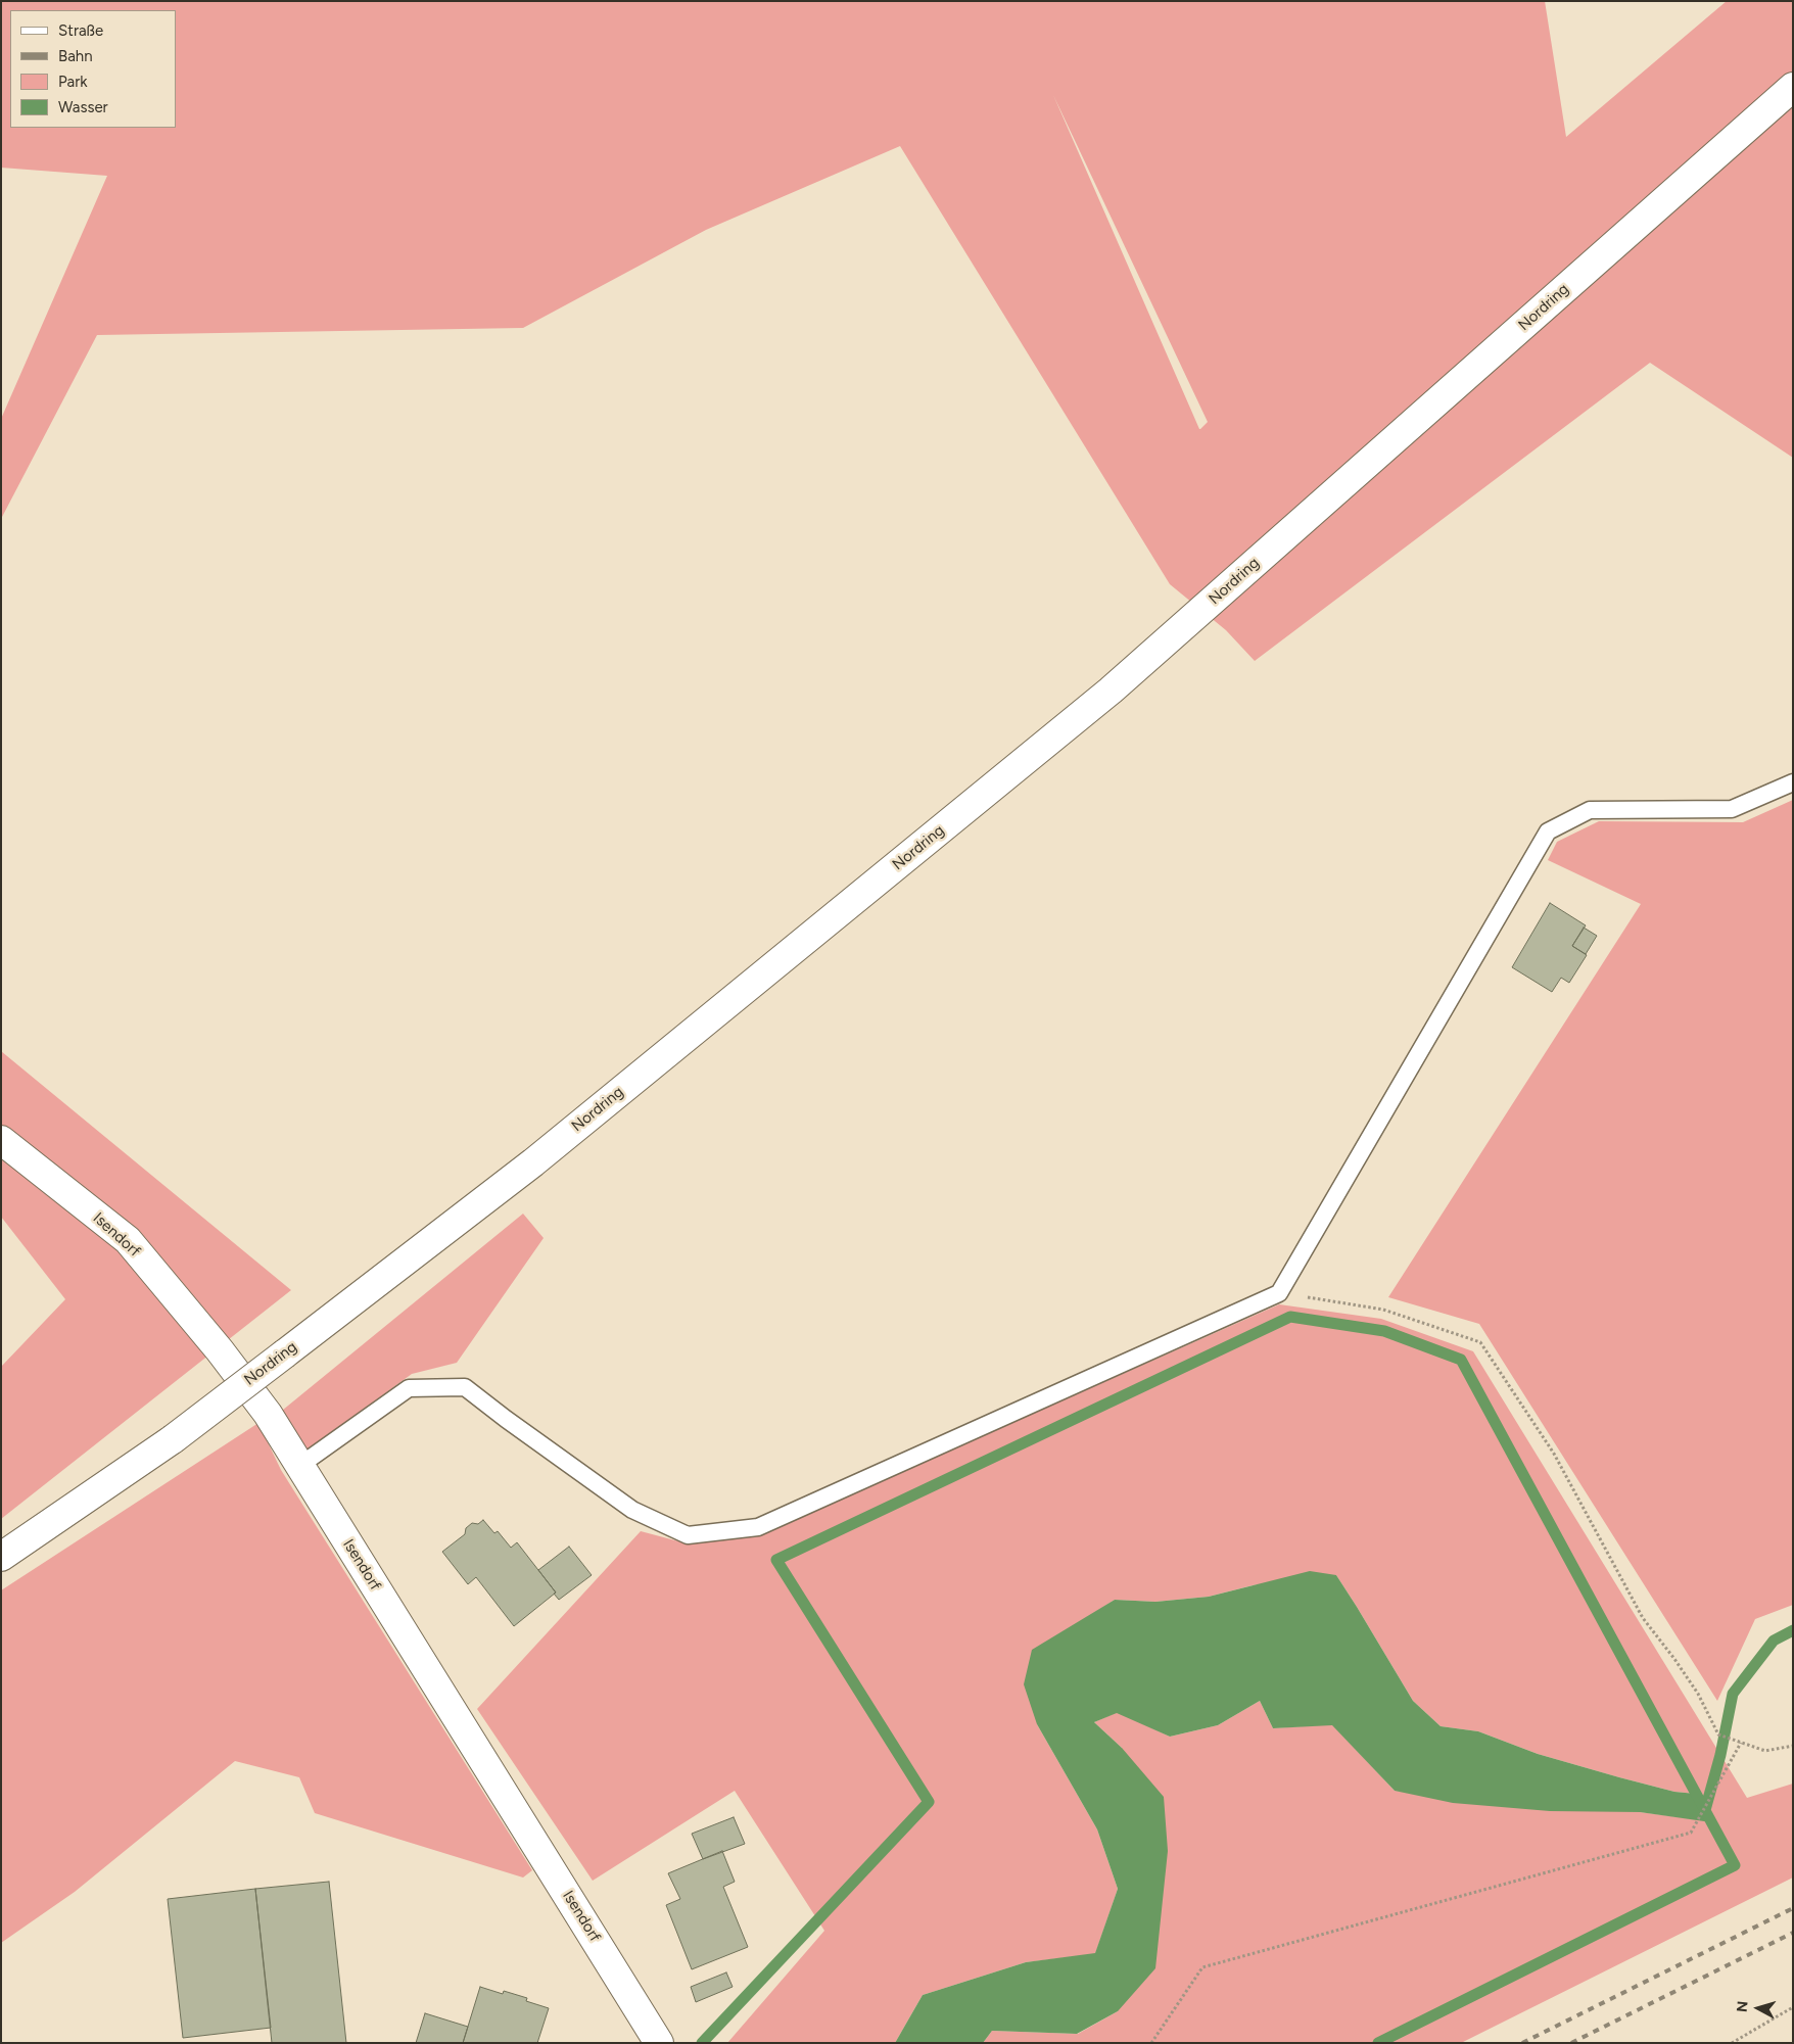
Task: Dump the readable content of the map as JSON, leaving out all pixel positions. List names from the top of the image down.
{
  "streets": {
    "main road": ["Nordring", "Isendorf"]
  },
  "legend": [
    "Straße",
    "Bahn",
    "Park",
    "Wasser"
  ],
  "north": "left"
}
